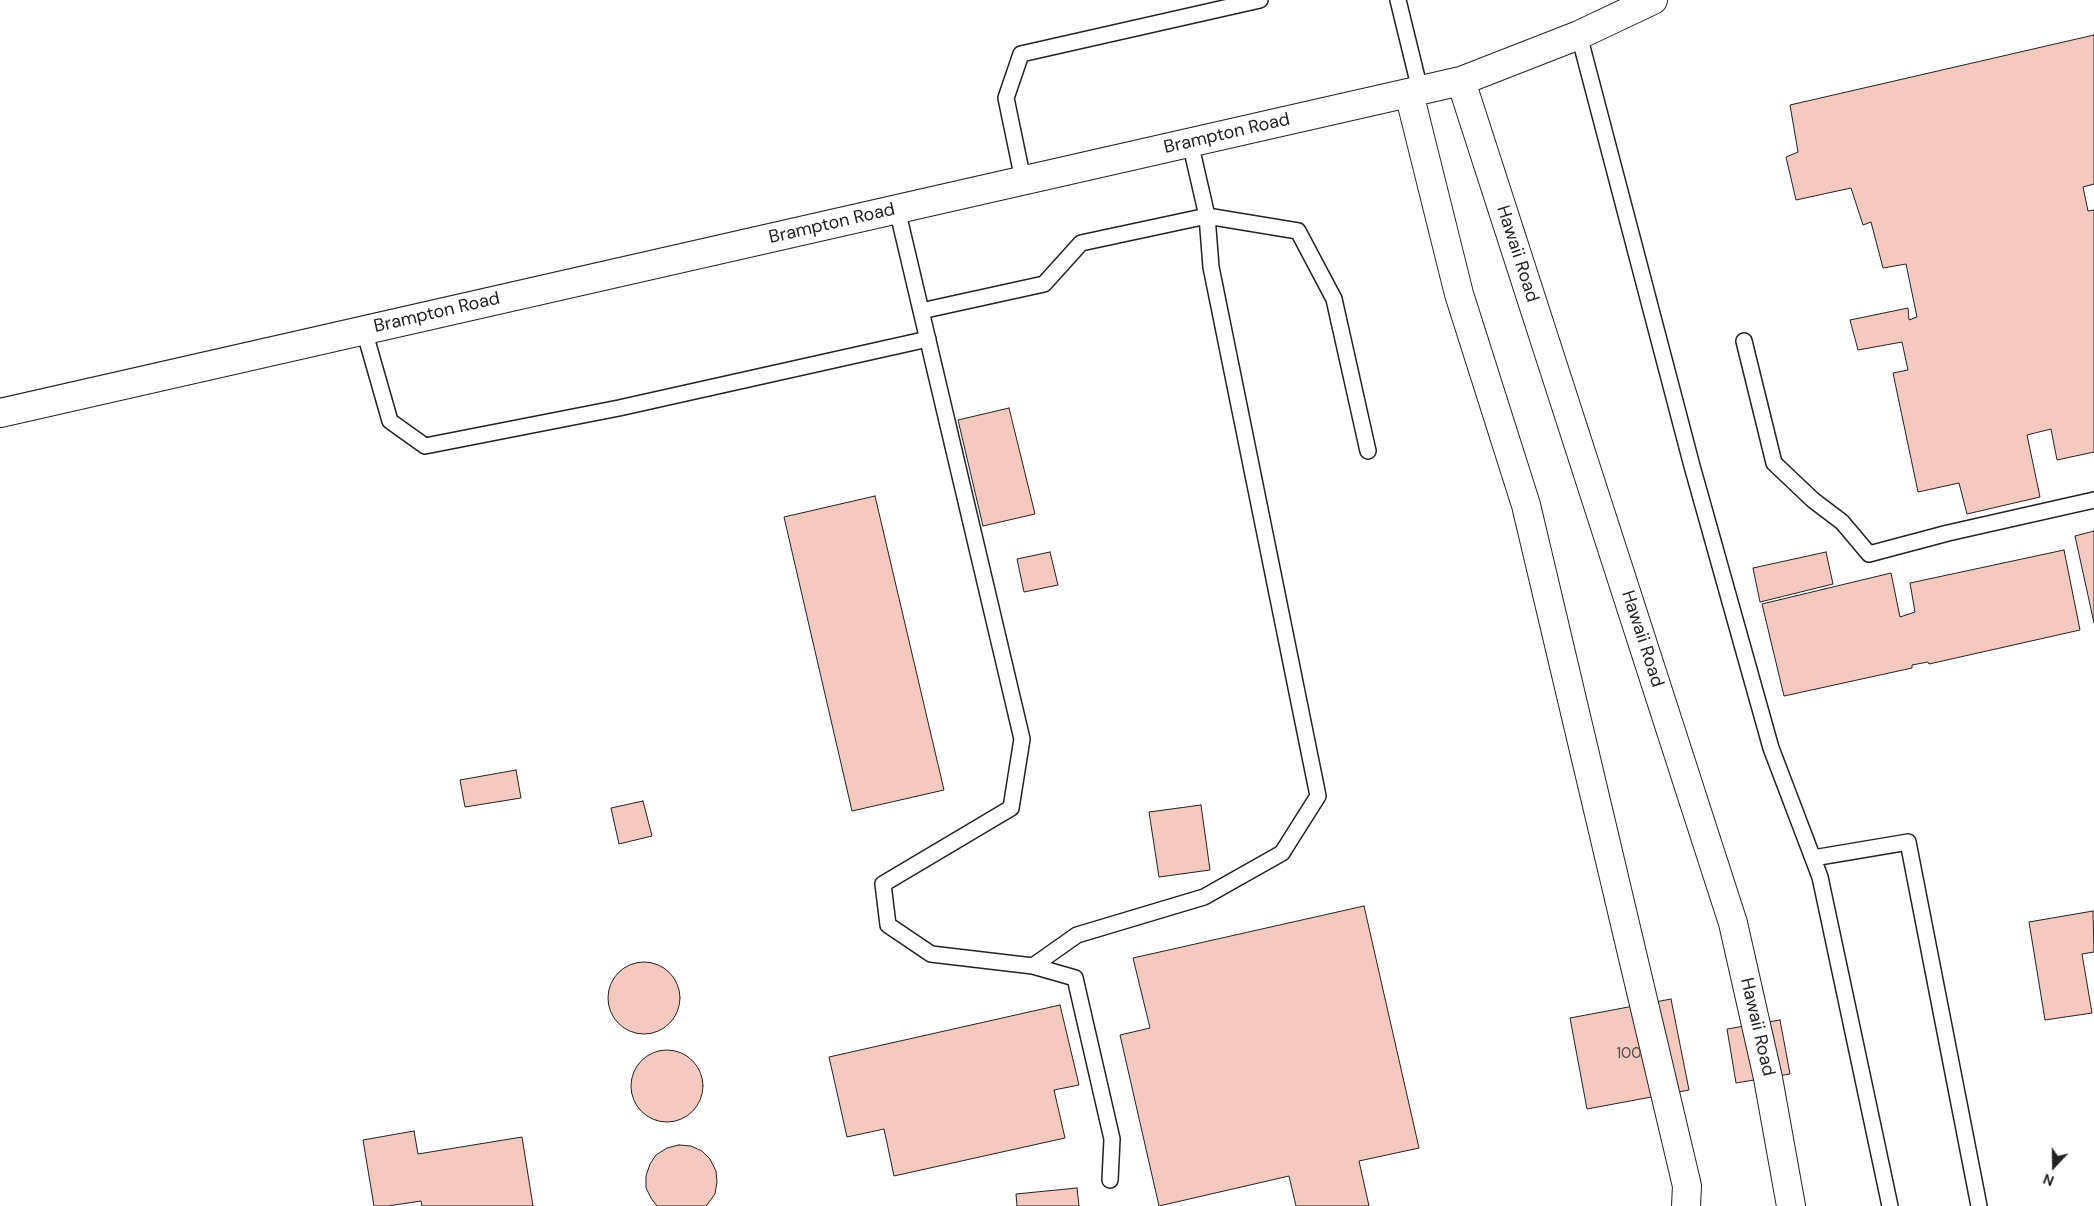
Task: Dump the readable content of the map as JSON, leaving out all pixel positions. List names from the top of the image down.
{
  "streets": {
    "street": ["Brampton Road", "Hawaii Road"]
  },
  "crossings": [
    ["Brampton Road", "Hawaii Road"]
  ],
  "house_numbers": ["100"],
  "north": "bottom"
}
